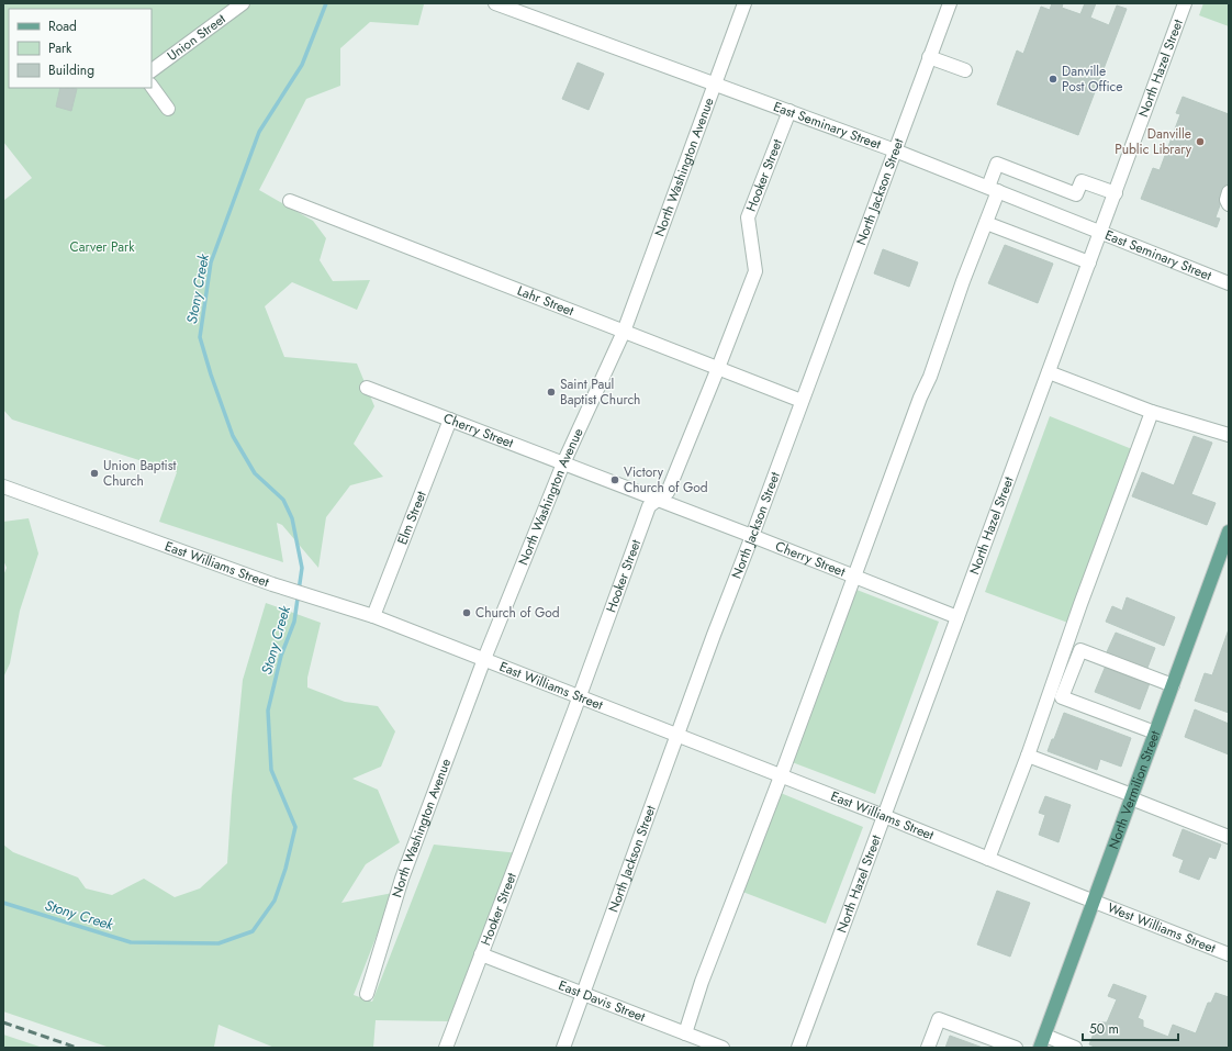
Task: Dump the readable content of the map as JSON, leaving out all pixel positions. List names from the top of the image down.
{
  "streets": {
    "main road": ["North Vermilion Street"],
    "street": [
      "Union Street",
      "North Hazel Street",
      "East Seminary Street",
      "North Washington Avenue",
      "Hooker Street",
      "North Jackson Street",
      "Lahr Street",
      "Cherry Street",
      "Elm Street",
      "East Williams Street",
      "West Williams Street",
      "East Davis Street"
    ]
  },
  "crossings": [
    ["North Hazel Street", "East Seminary Street"],
    ["North Hazel Street", "Cherry Street"],
    ["North Hazel Street", "East Williams Street"],
    ["East Seminary Street", "North Washington Avenue"],
    ["East Seminary Street", "Hooker Street"],
    ["East Seminary Street", "North Jackson Street"],
    ["North Washington Avenue", "Lahr Street"],
    ["North Washington Avenue", "Cherry Street"],
    ["North Washington Avenue", "East Williams Street"],
    ["Hooker Street", "Lahr Street"],
    ["Hooker Street", "Cherry Street"],
    ["Hooker Street", "East Williams Street"],
    ["Hooker Street", "East Davis Street"],
    ["North Jackson Street", "Lahr Street"],
    ["North Jackson Street", "Cherry Street"],
    ["North Jackson Street", "East Williams Street"],
    ["North Jackson Street", "East Davis Street"],
    ["Cherry Street", "Elm Street"],
    ["Elm Street", "East Williams Street"],
    ["East Williams Street", "North Vermilion Street"],
    ["East Williams Street", "West Williams Street"],
    ["North Vermilion Street", "West Williams Street"]
  ],
  "water": ["Stony Creek"],
  "parks": ["Carver Park"],
  "places": [
    "Danville Post Office",
    "Danville Public Library",
    "Saint Paul Baptist Church",
    "Union Baptist Church",
    "Victory Church of God",
    "Church of God"
  ],
  "legend": ["Road", "Park", "Building"],
  "scale_bar": "50 m"
}
